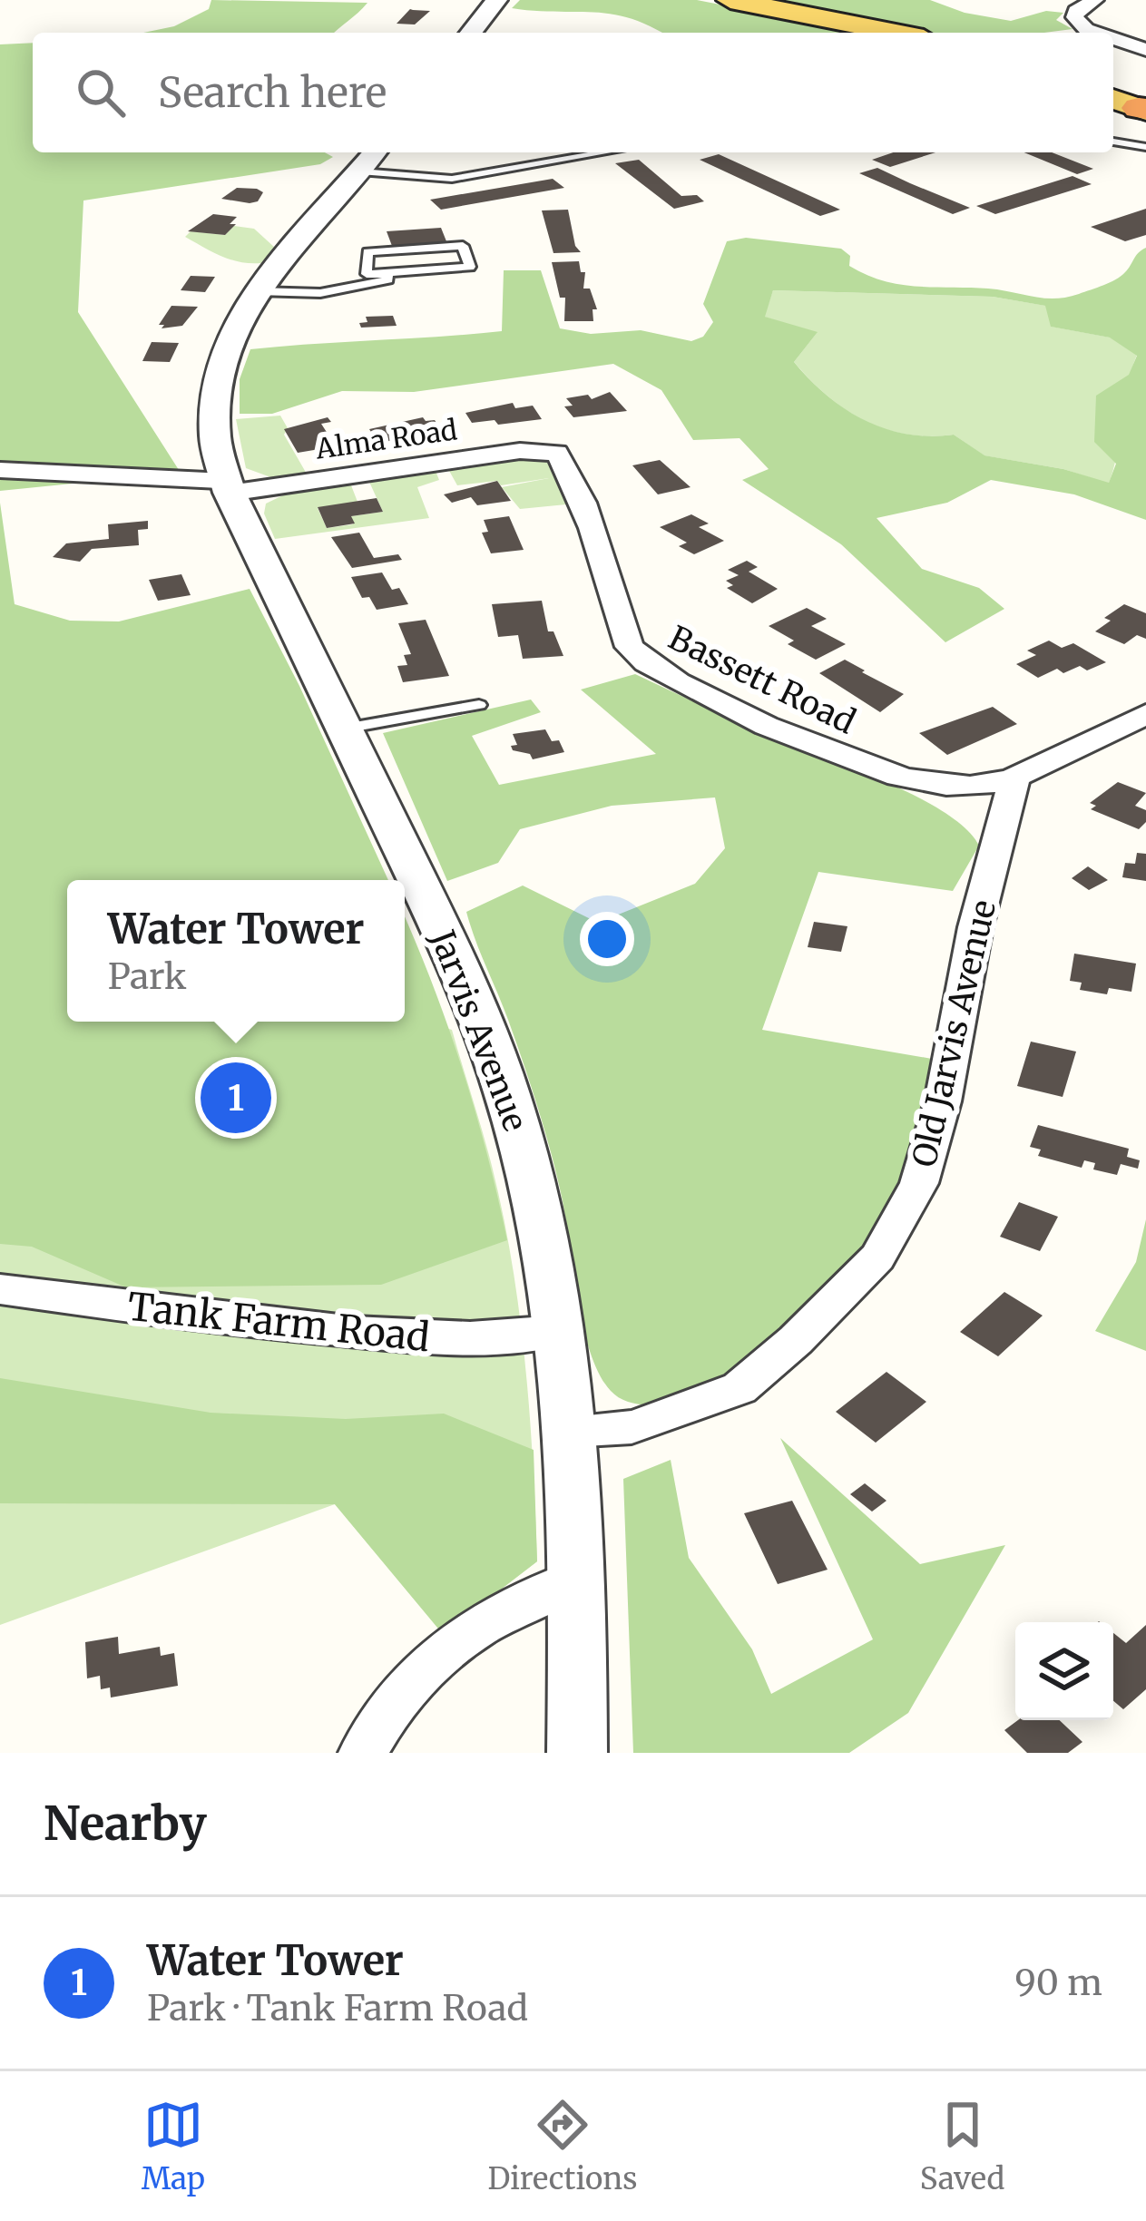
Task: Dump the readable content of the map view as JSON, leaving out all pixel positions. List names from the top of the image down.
{
  "streets": {
    "street": [
      "Alma Road",
      "Bassett Road",
      "Jarvis Avenue",
      "Old Jarvis Avenue",
      "Tank Farm Road"
    ]
  },
  "crossings": [
    ["Alma Road", "Bassett Road"],
    ["Alma Road", "Jarvis Avenue"],
    ["Bassett Road", "Old Jarvis Avenue"],
    ["Jarvis Avenue", "Old Jarvis Avenue"],
    ["Jarvis Avenue", "Tank Farm Road"]
  ],
  "page": {
    "search": "Search here",
    "popup": ["Water Tower", "Park"],
    "pins": "1",
    "heading": "Nearby",
    "list": [
      {
        "mark": "1",
        "name": "Water Tower",
        "note": "Park · Tank Farm Road",
        "value": "90 m"
      }
    ],
    "nav": ["Map", "Directions", "Saved"]
  }
}
